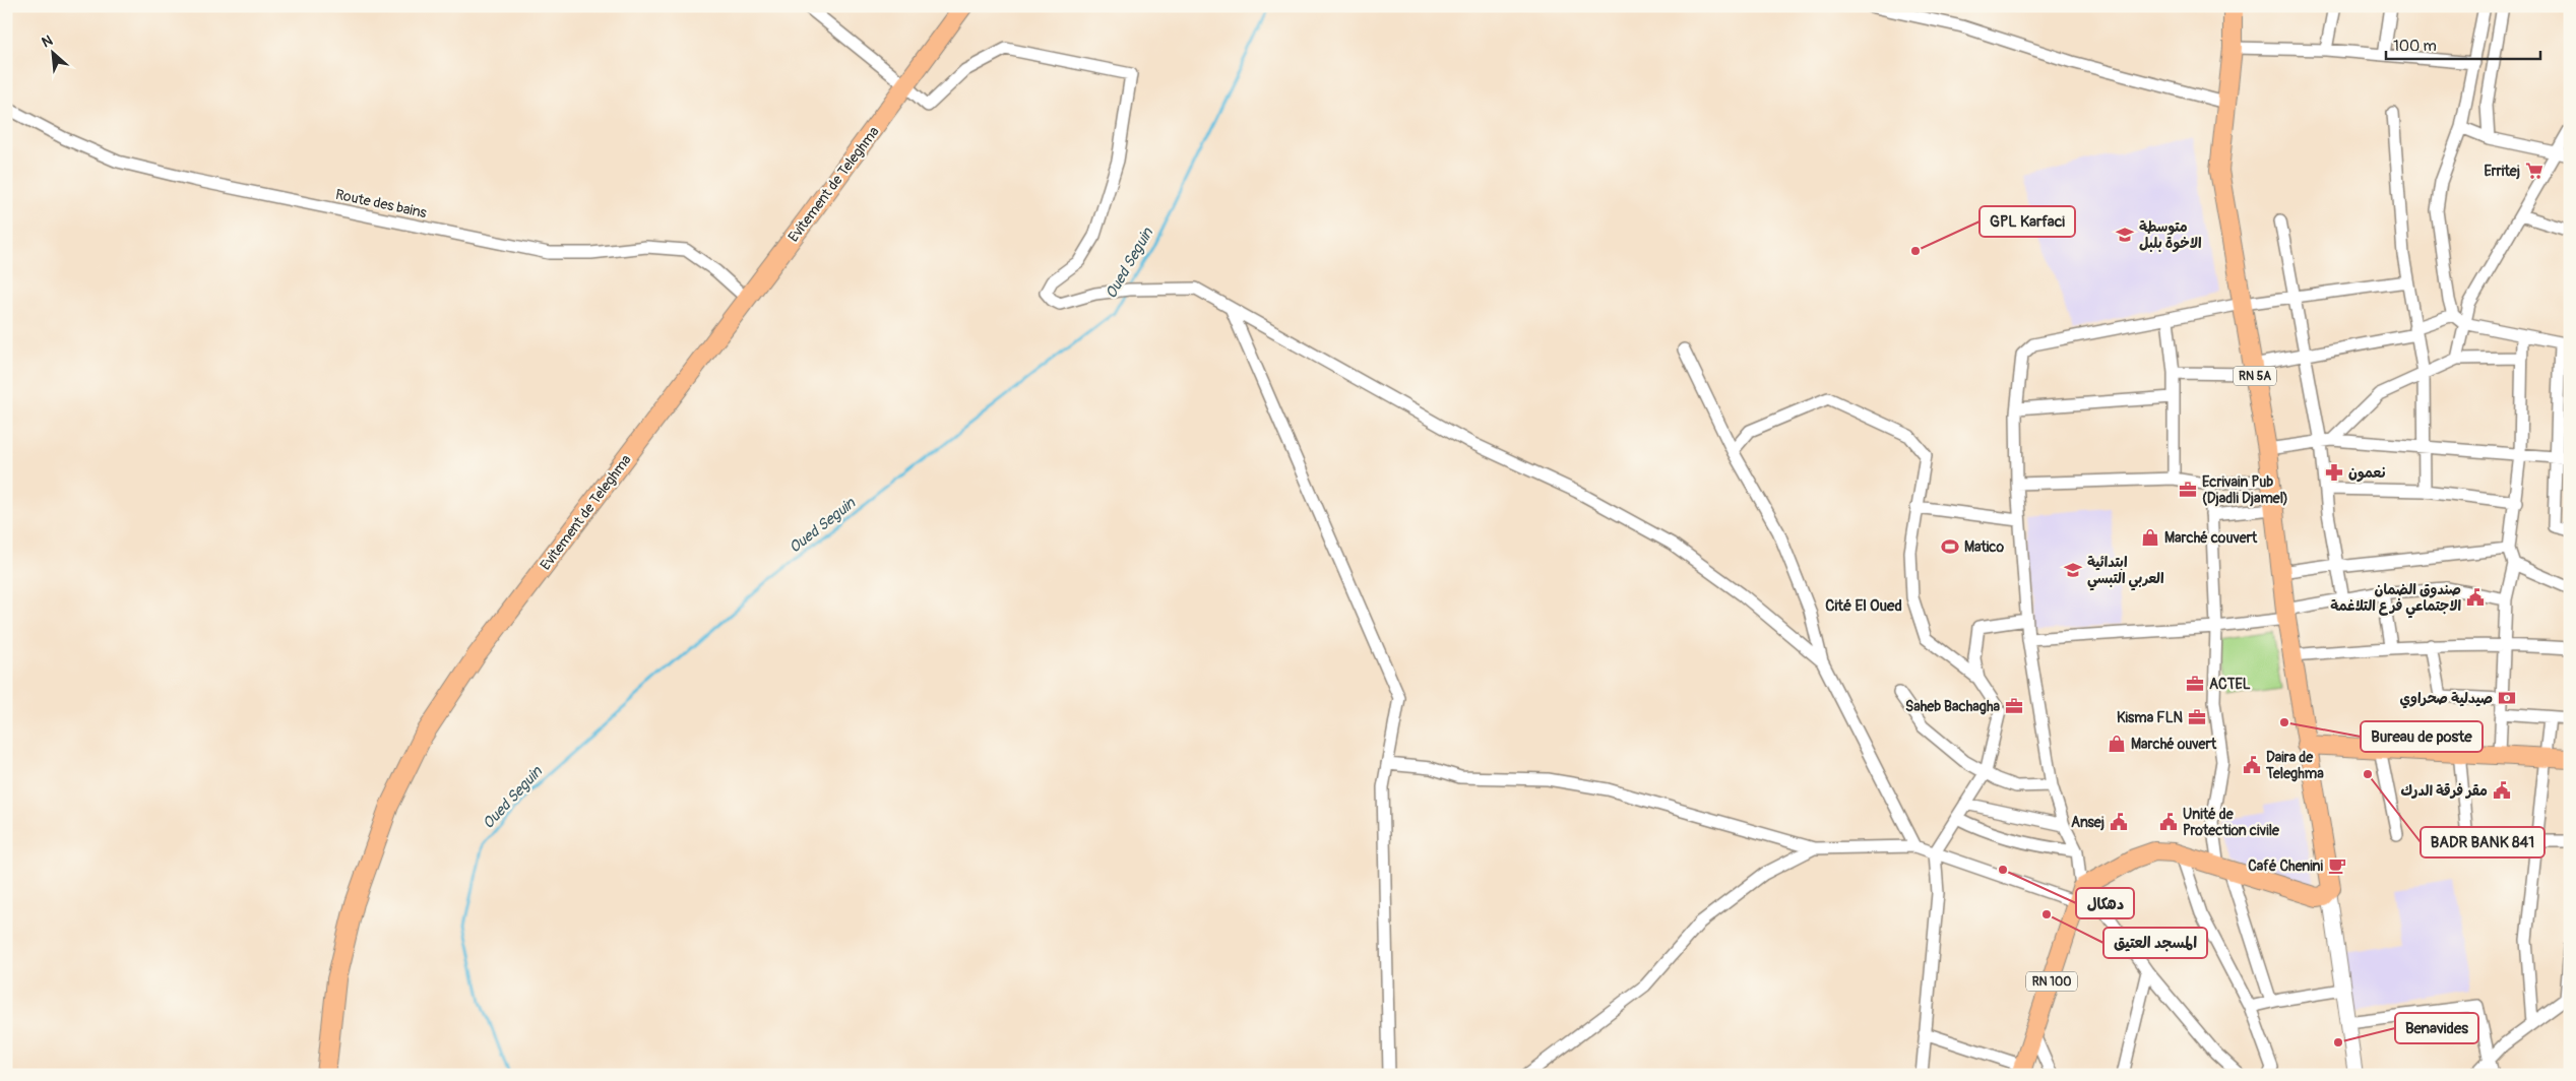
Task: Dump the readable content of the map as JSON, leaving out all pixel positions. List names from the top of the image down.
{
  "streets": {
    "main road": ["Evitement de Teleghma", "RN 5A", "RN 100"],
    "street": ["Route des bains"]
  },
  "crossings": [
    ["Evitement de Teleghma", "Route des bains"]
  ],
  "districts": ["Cité El Oued"],
  "water": ["Oued Seguin"],
  "places": {
    "supermarket": ["Erritej"],
    "school or university": ["متوسطة الاخوة بلبل", "ابتدائية العربي التبسي"],
    "other": [
      "GPL Karfaci",
      "Bureau de poste",
      "BADR BANK 841",
      "دهكال",
      "المسجد العتيق",
      "Benavides"
    ],
    "pharmacy": ["نعمون"],
    "office": [
      "Ecrivain Pub (Djadli Djamel)",
      "ACTEL",
      "Saheb Bachagha",
      "Kisma FLN"
    ],
    "shop": ["Marché couvert", "Marché ouvert"],
    "sports": ["Matico"],
    "public building": [
      "صندوق الضمان الاجتماعي فرع التلاغمة",
      "Daira de Teleghma",
      "مقر فرقة الدرك",
      "Ansej",
      "Unité de Protection civile"
    ],
    "bank": ["صيدلية صحراوي"],
    "cafe": ["Café Chenini"]
  },
  "scale_bar": "100 m",
  "north": "top left"
}
